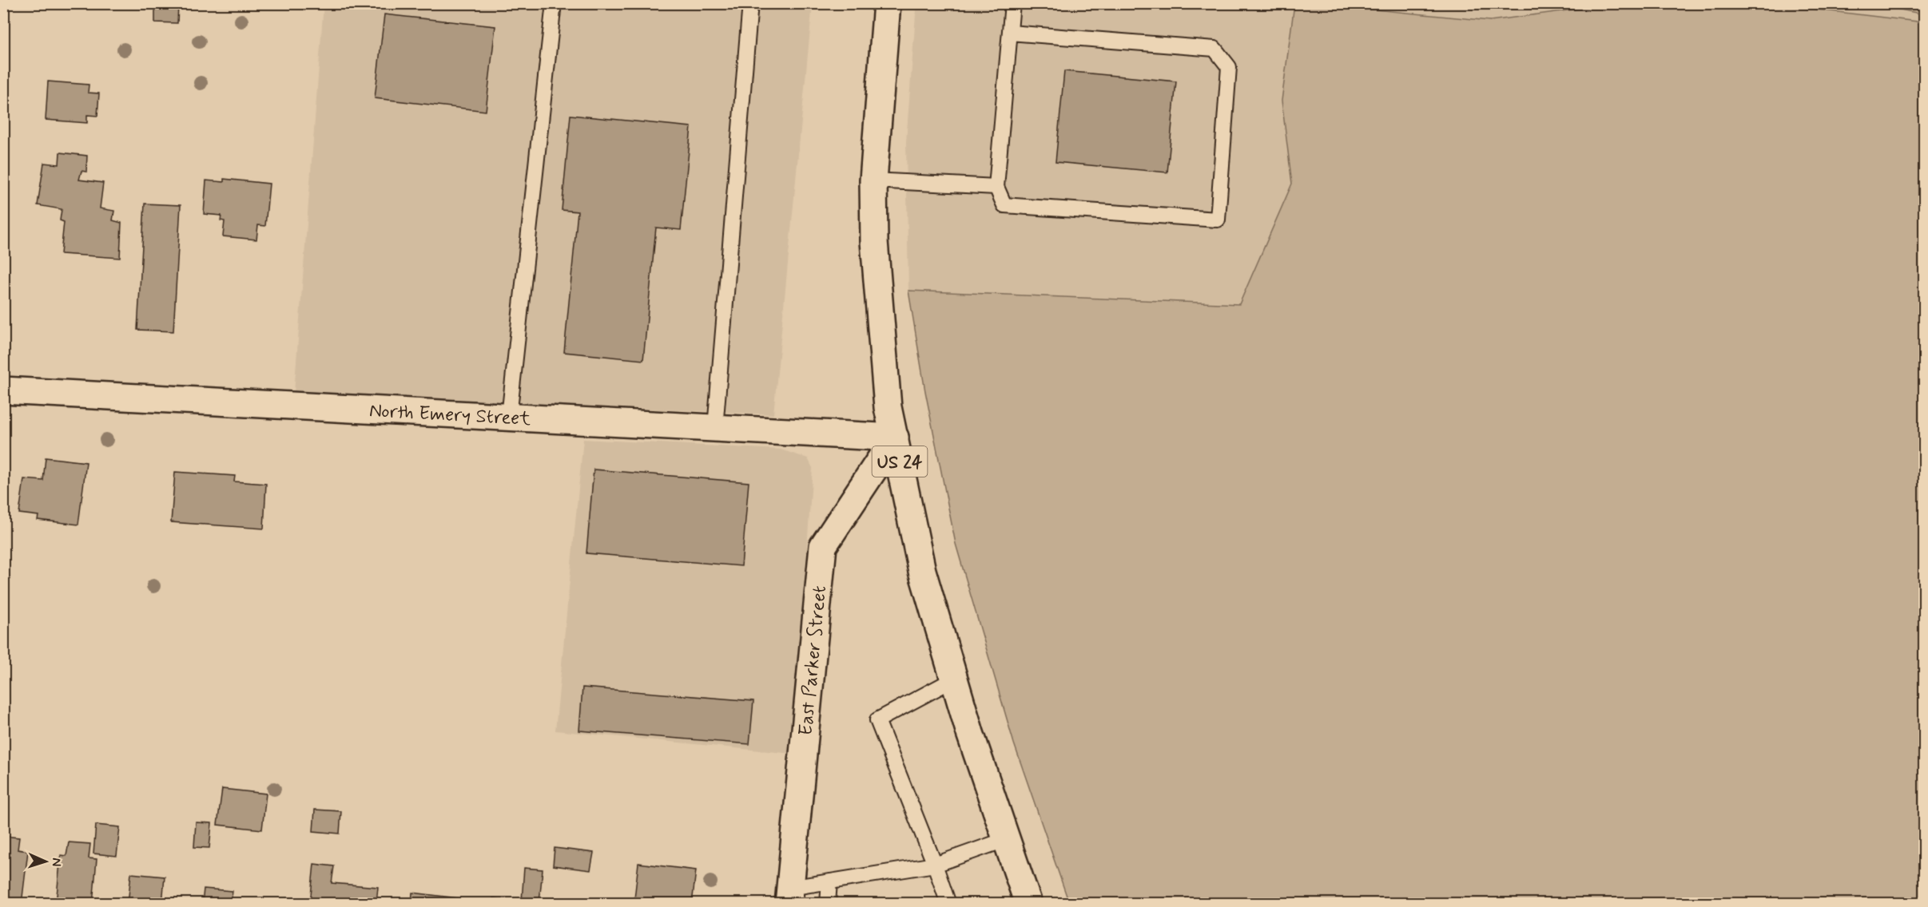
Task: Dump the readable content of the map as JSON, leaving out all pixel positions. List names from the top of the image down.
{
  "streets": {
    "street": ["North Emery Street", "US 24", "East Parker Street"]
  },
  "crossings": [
    ["North Emery Street", "US 24"],
    ["North Emery Street", "East Parker Street"],
    ["US 24", "East Parker Street"]
  ],
  "north": "right"
}
